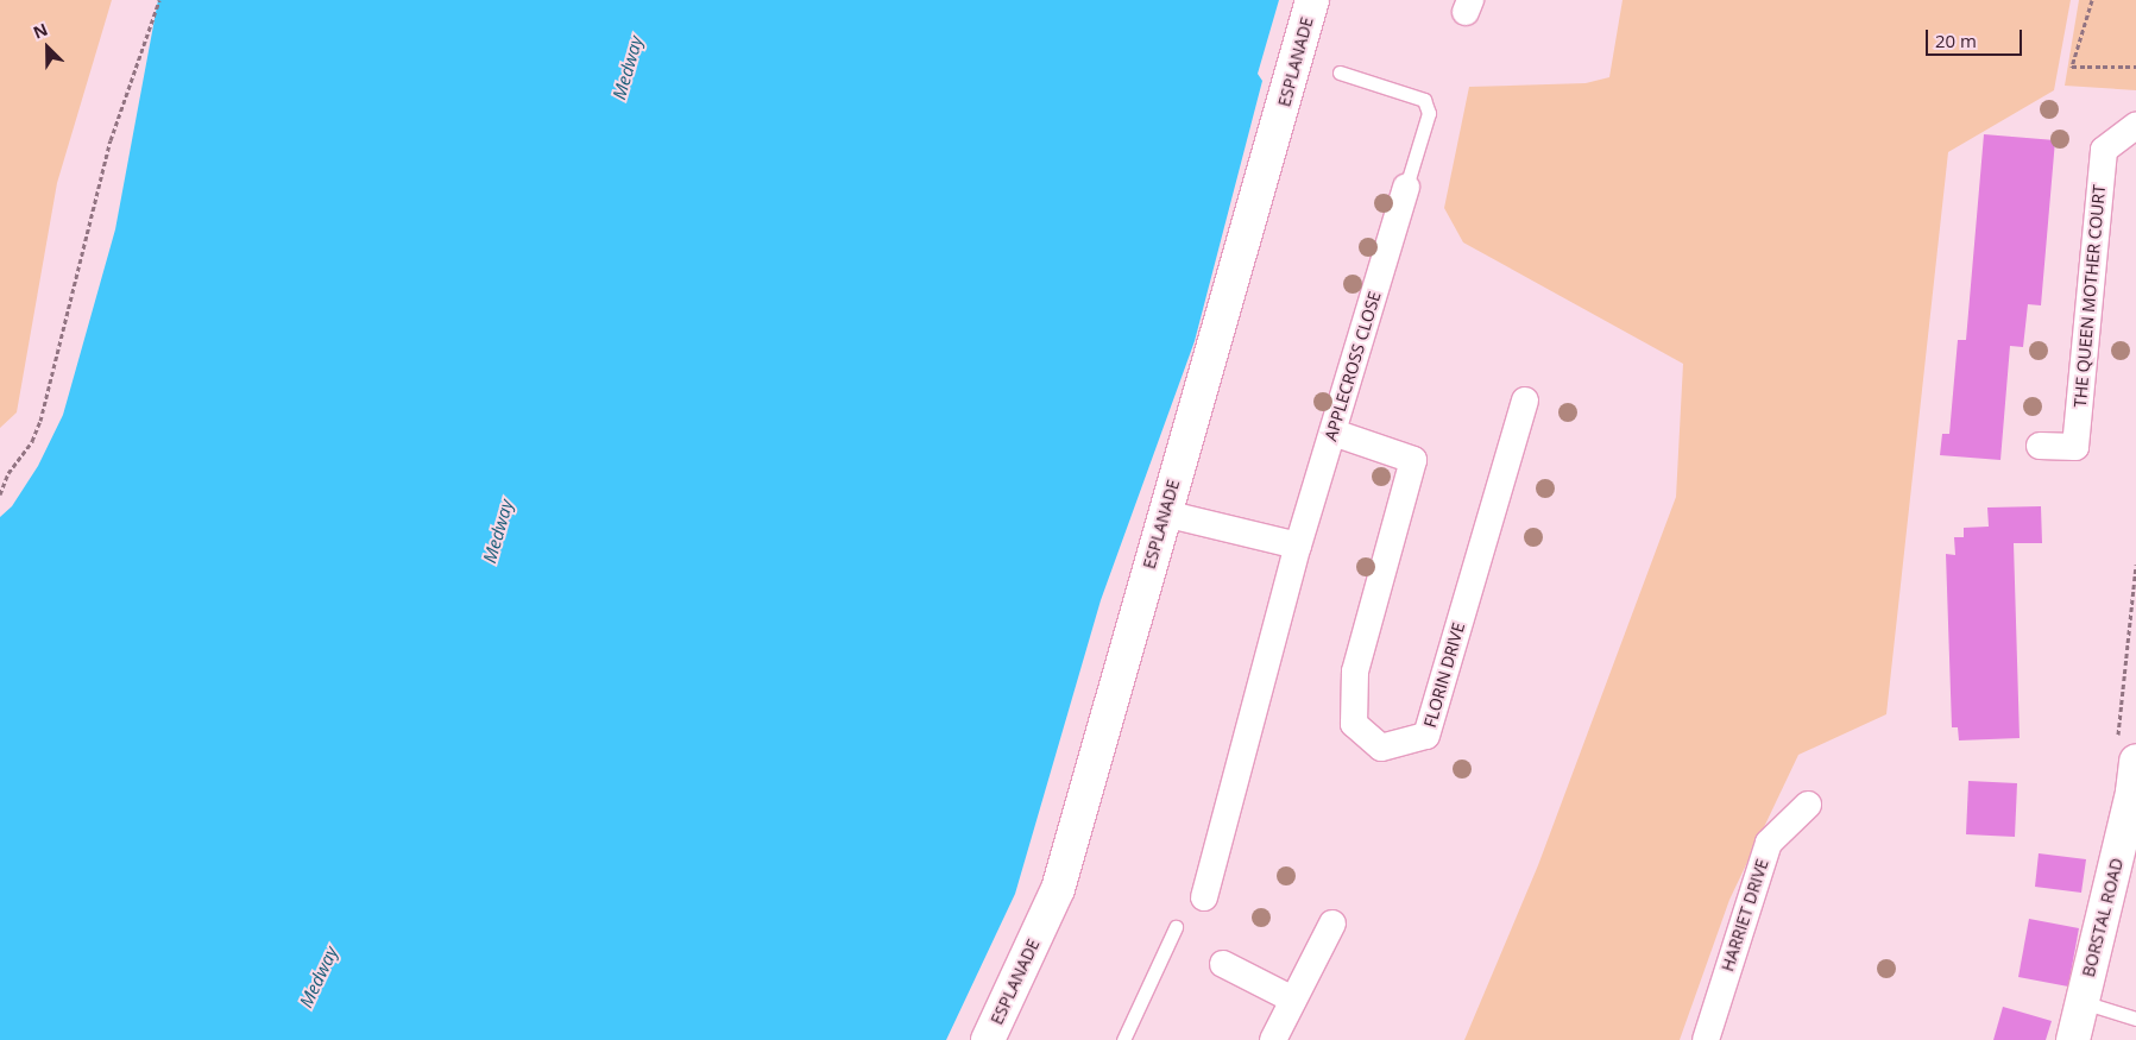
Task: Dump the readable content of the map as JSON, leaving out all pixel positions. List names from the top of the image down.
{
  "streets": {
    "street": [
      "ESPLANADE",
      "THE QUEEN MOTHER COURT",
      "APPLECROSS CLOSE",
      "FLORIN DRIVE",
      "HARRIET DRIVE",
      "BORSTAL ROAD"
    ]
  },
  "crossings": [
    ["APPLECROSS CLOSE", "FLORIN DRIVE"]
  ],
  "water": ["Medway"],
  "scale_bar": "20 m",
  "north": "top left"
}
